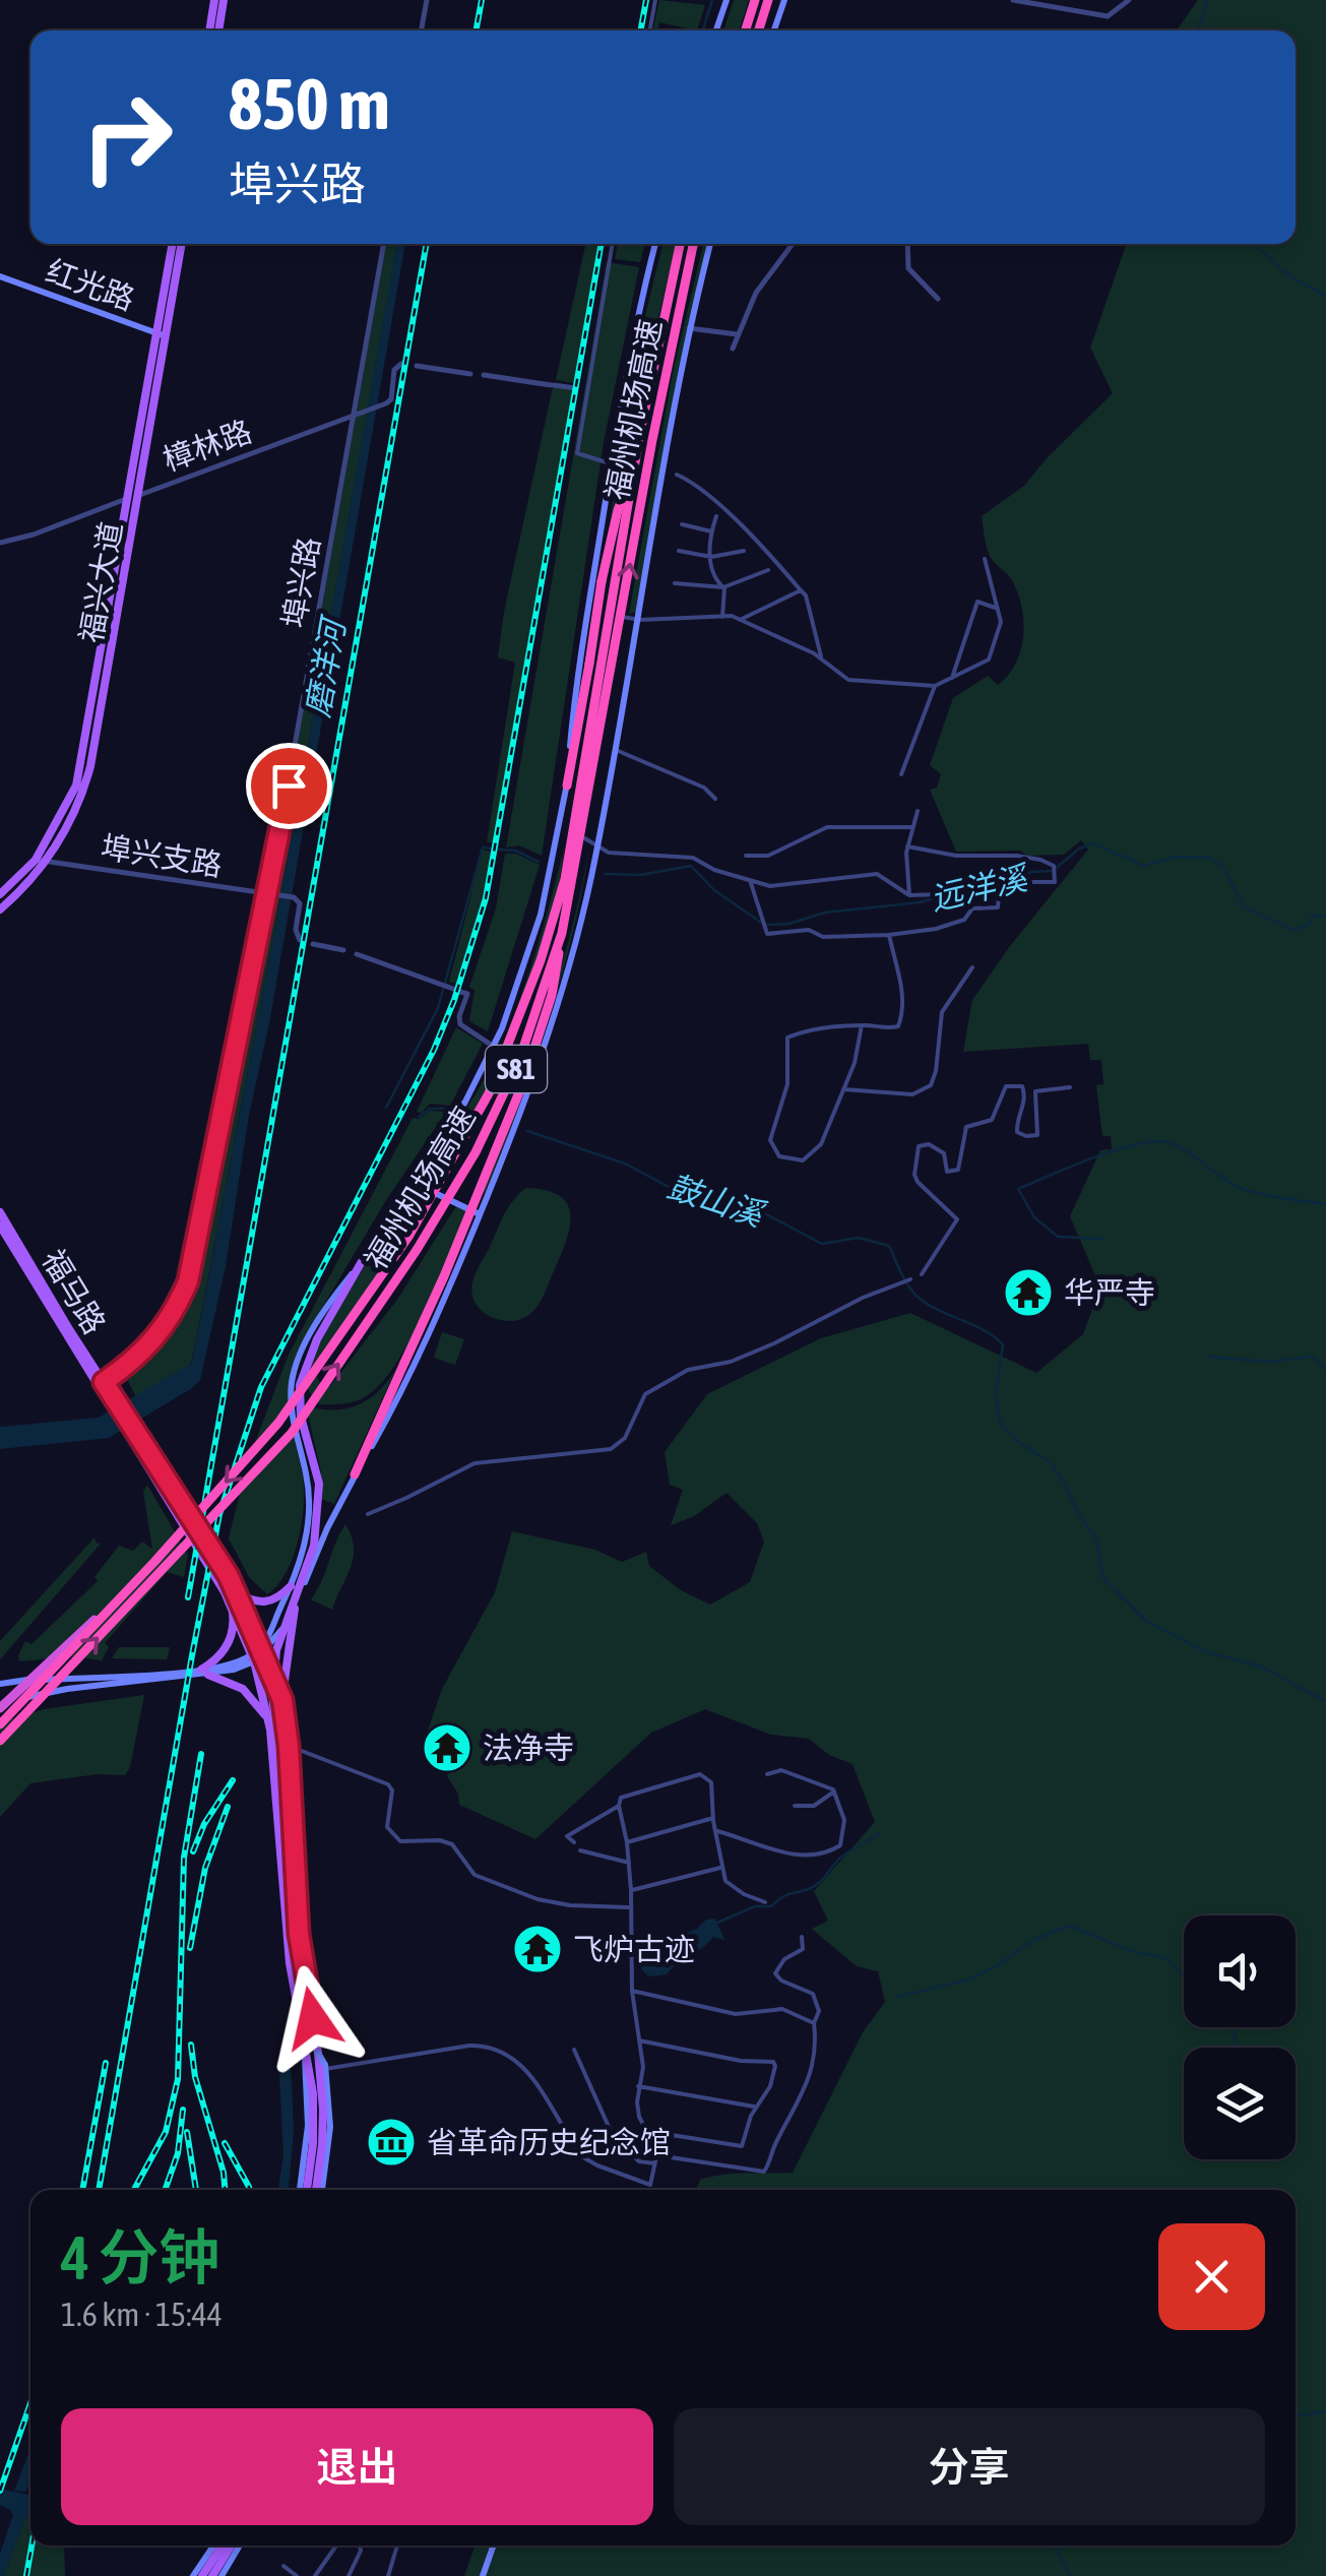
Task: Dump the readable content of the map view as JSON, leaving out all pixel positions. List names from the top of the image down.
{
  "streets": {
    "highway": ["福州机场高速", "S81"],
    "main road": ["红光路", "福兴大道", "福马路"],
    "street": ["樟林路", "埠兴路", "埠兴支路"]
  },
  "crossings": [
    ["红光路", "福兴大道"],
    ["樟林路", "福兴大道"],
    ["樟林路", "埠兴路"],
    ["福兴大道", "埠兴支路"],
    ["埠兴路", "埠兴支路"],
    ["埠兴路", "福马路"]
  ],
  "water": ["磨洋河", "远洋溪", "鼓山溪"],
  "places": {
    "temple": ["华严寺", "法净寺", "飞炉古迹"],
    "museum": ["省革命历史纪念馆"]
  },
  "page": {
    "turn": ["850 m", "埠兴路"],
    "heading": ["4 分钟", "1.6 km · 15:44"],
    "buttons": ["退出", "分享"]
  }
}
